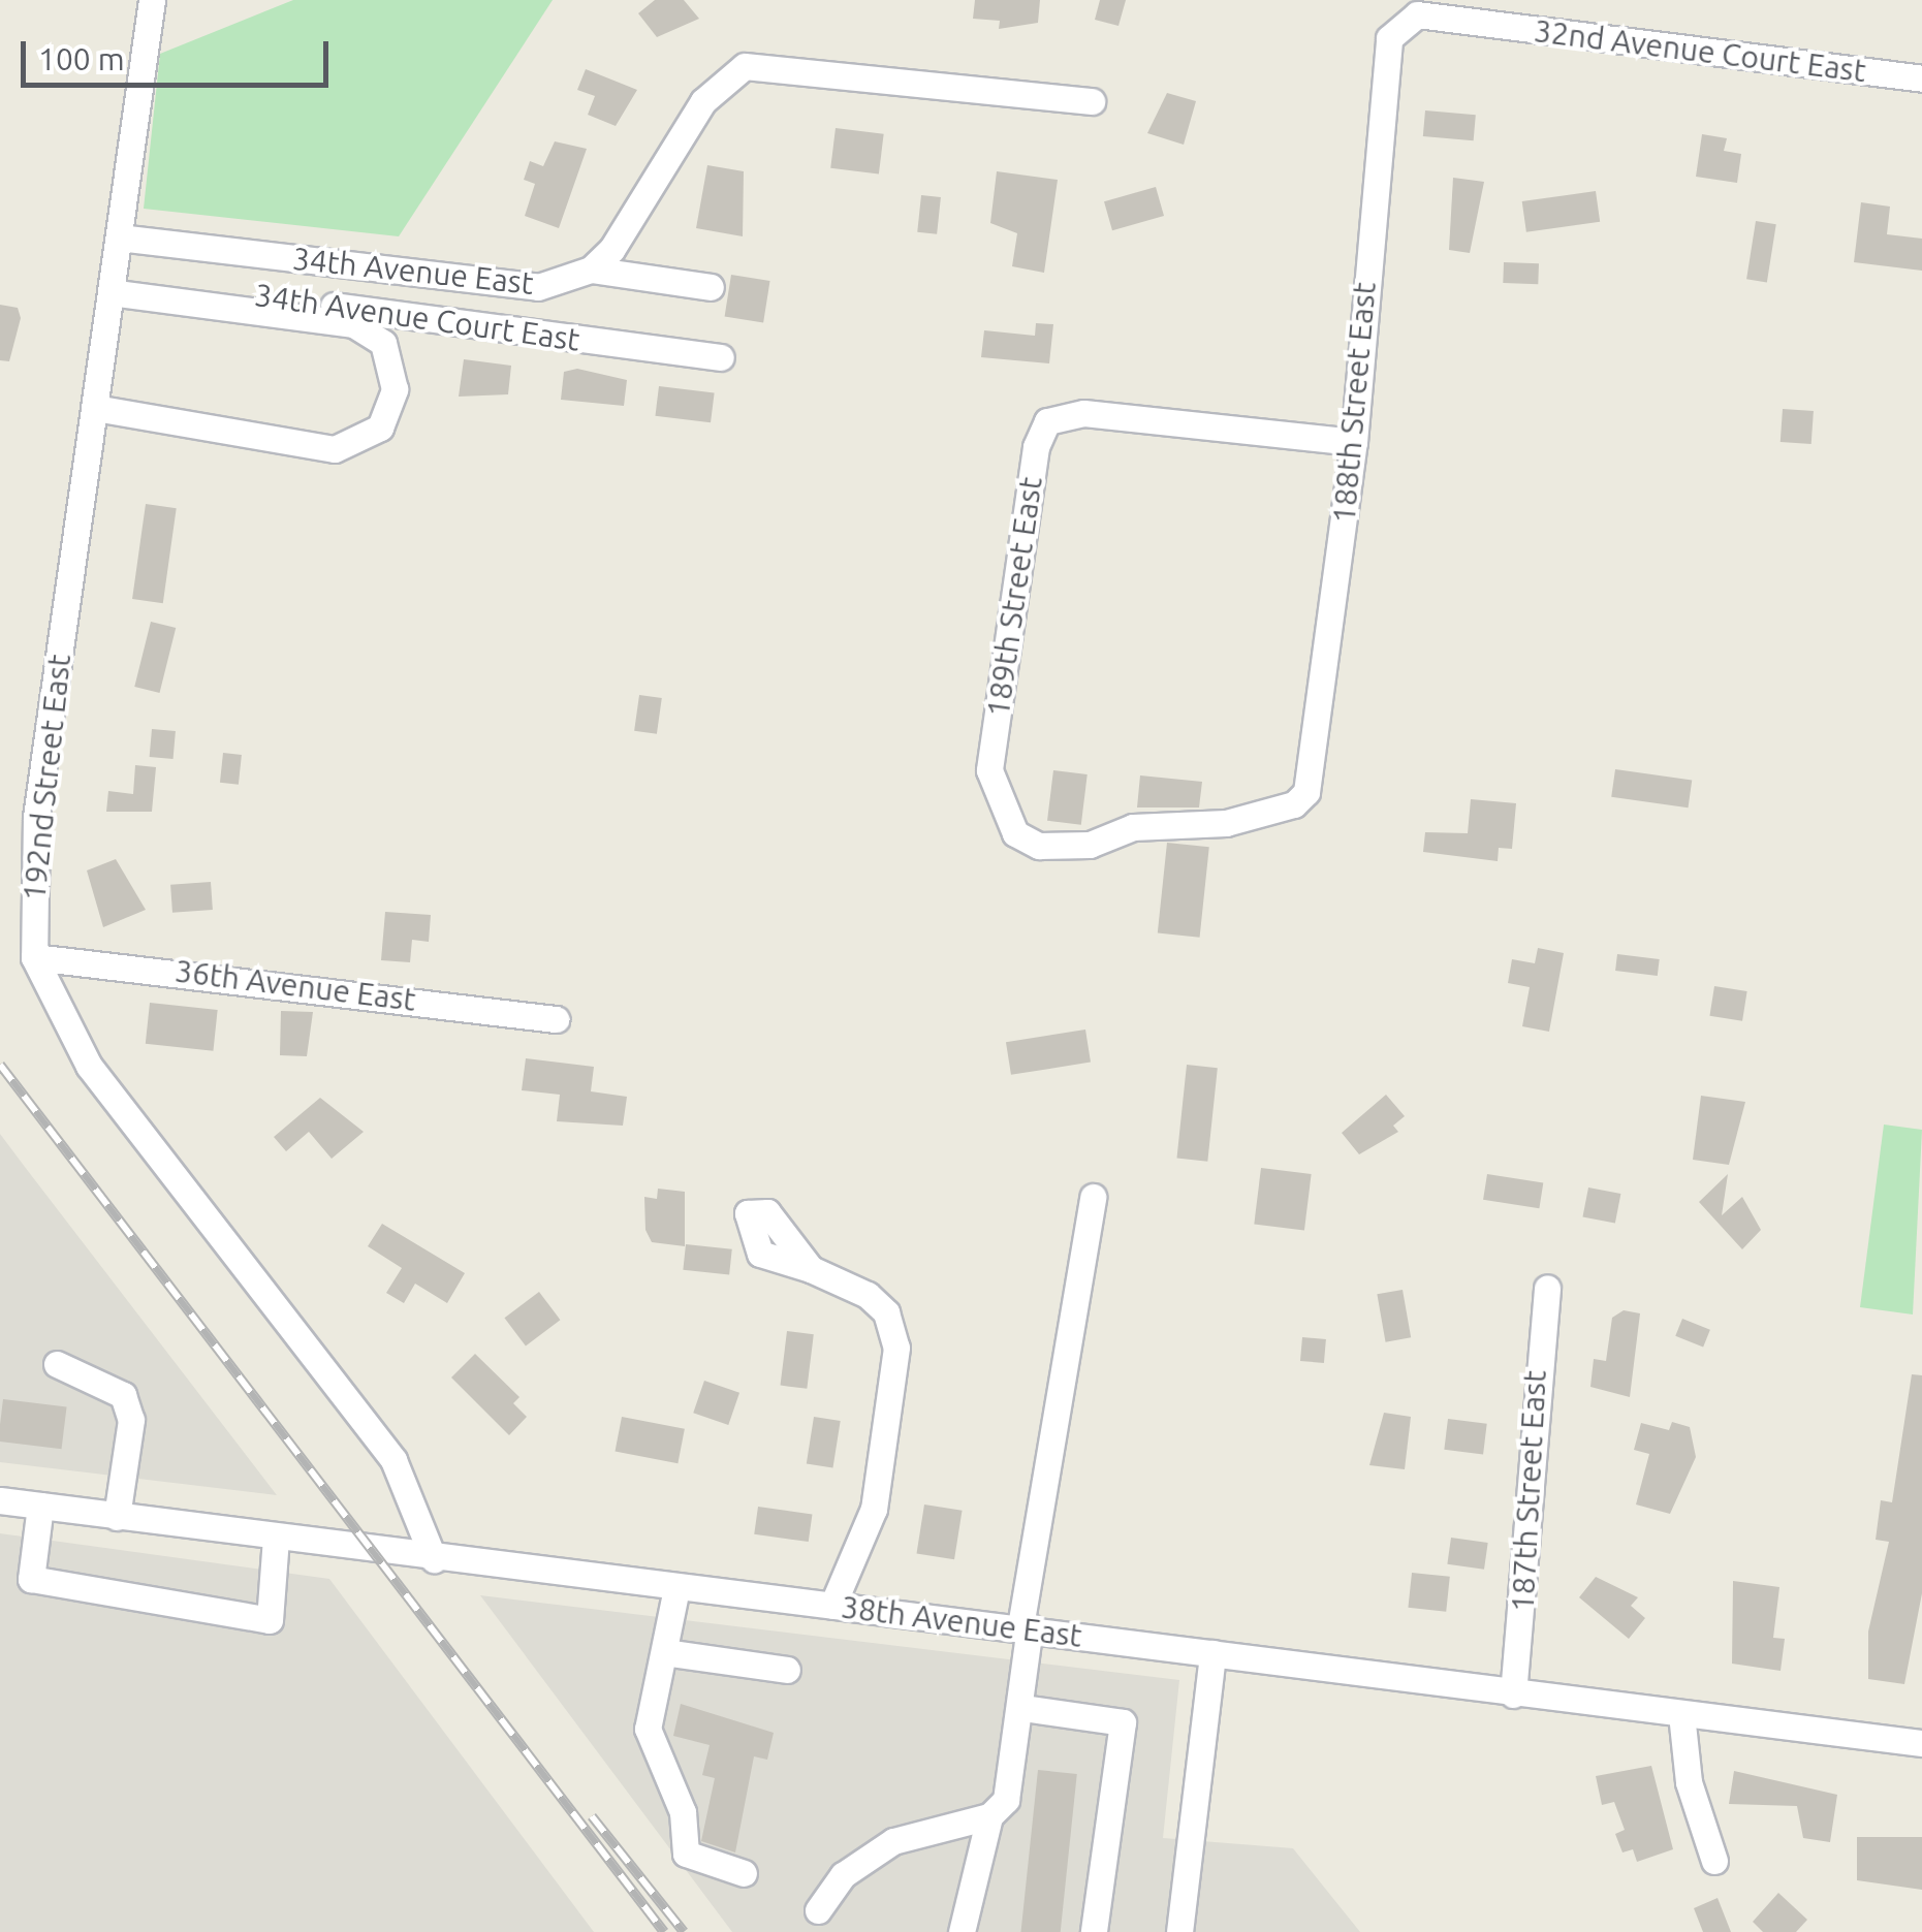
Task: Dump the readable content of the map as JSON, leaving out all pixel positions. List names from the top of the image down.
{
  "streets": {
    "street": [
      "32nd Avenue Court East",
      "34th Avenue East",
      "34th Avenue Court East",
      "188th Street East",
      "189th Street East",
      "192nd Street East",
      "36th Avenue East",
      "187th Street East",
      "38th Avenue East"
    ]
  },
  "crossings": [
    ["32nd Avenue Court East", "188th Street East"],
    ["34th Avenue East", "192nd Street East"],
    ["34th Avenue Court East", "192nd Street East"],
    ["188th Street East", "189th Street East"],
    ["192nd Street East", "36th Avenue East"],
    ["192nd Street East", "38th Avenue East"],
    ["187th Street East", "38th Avenue East"]
  ],
  "scale_bar": "100 m"
}
